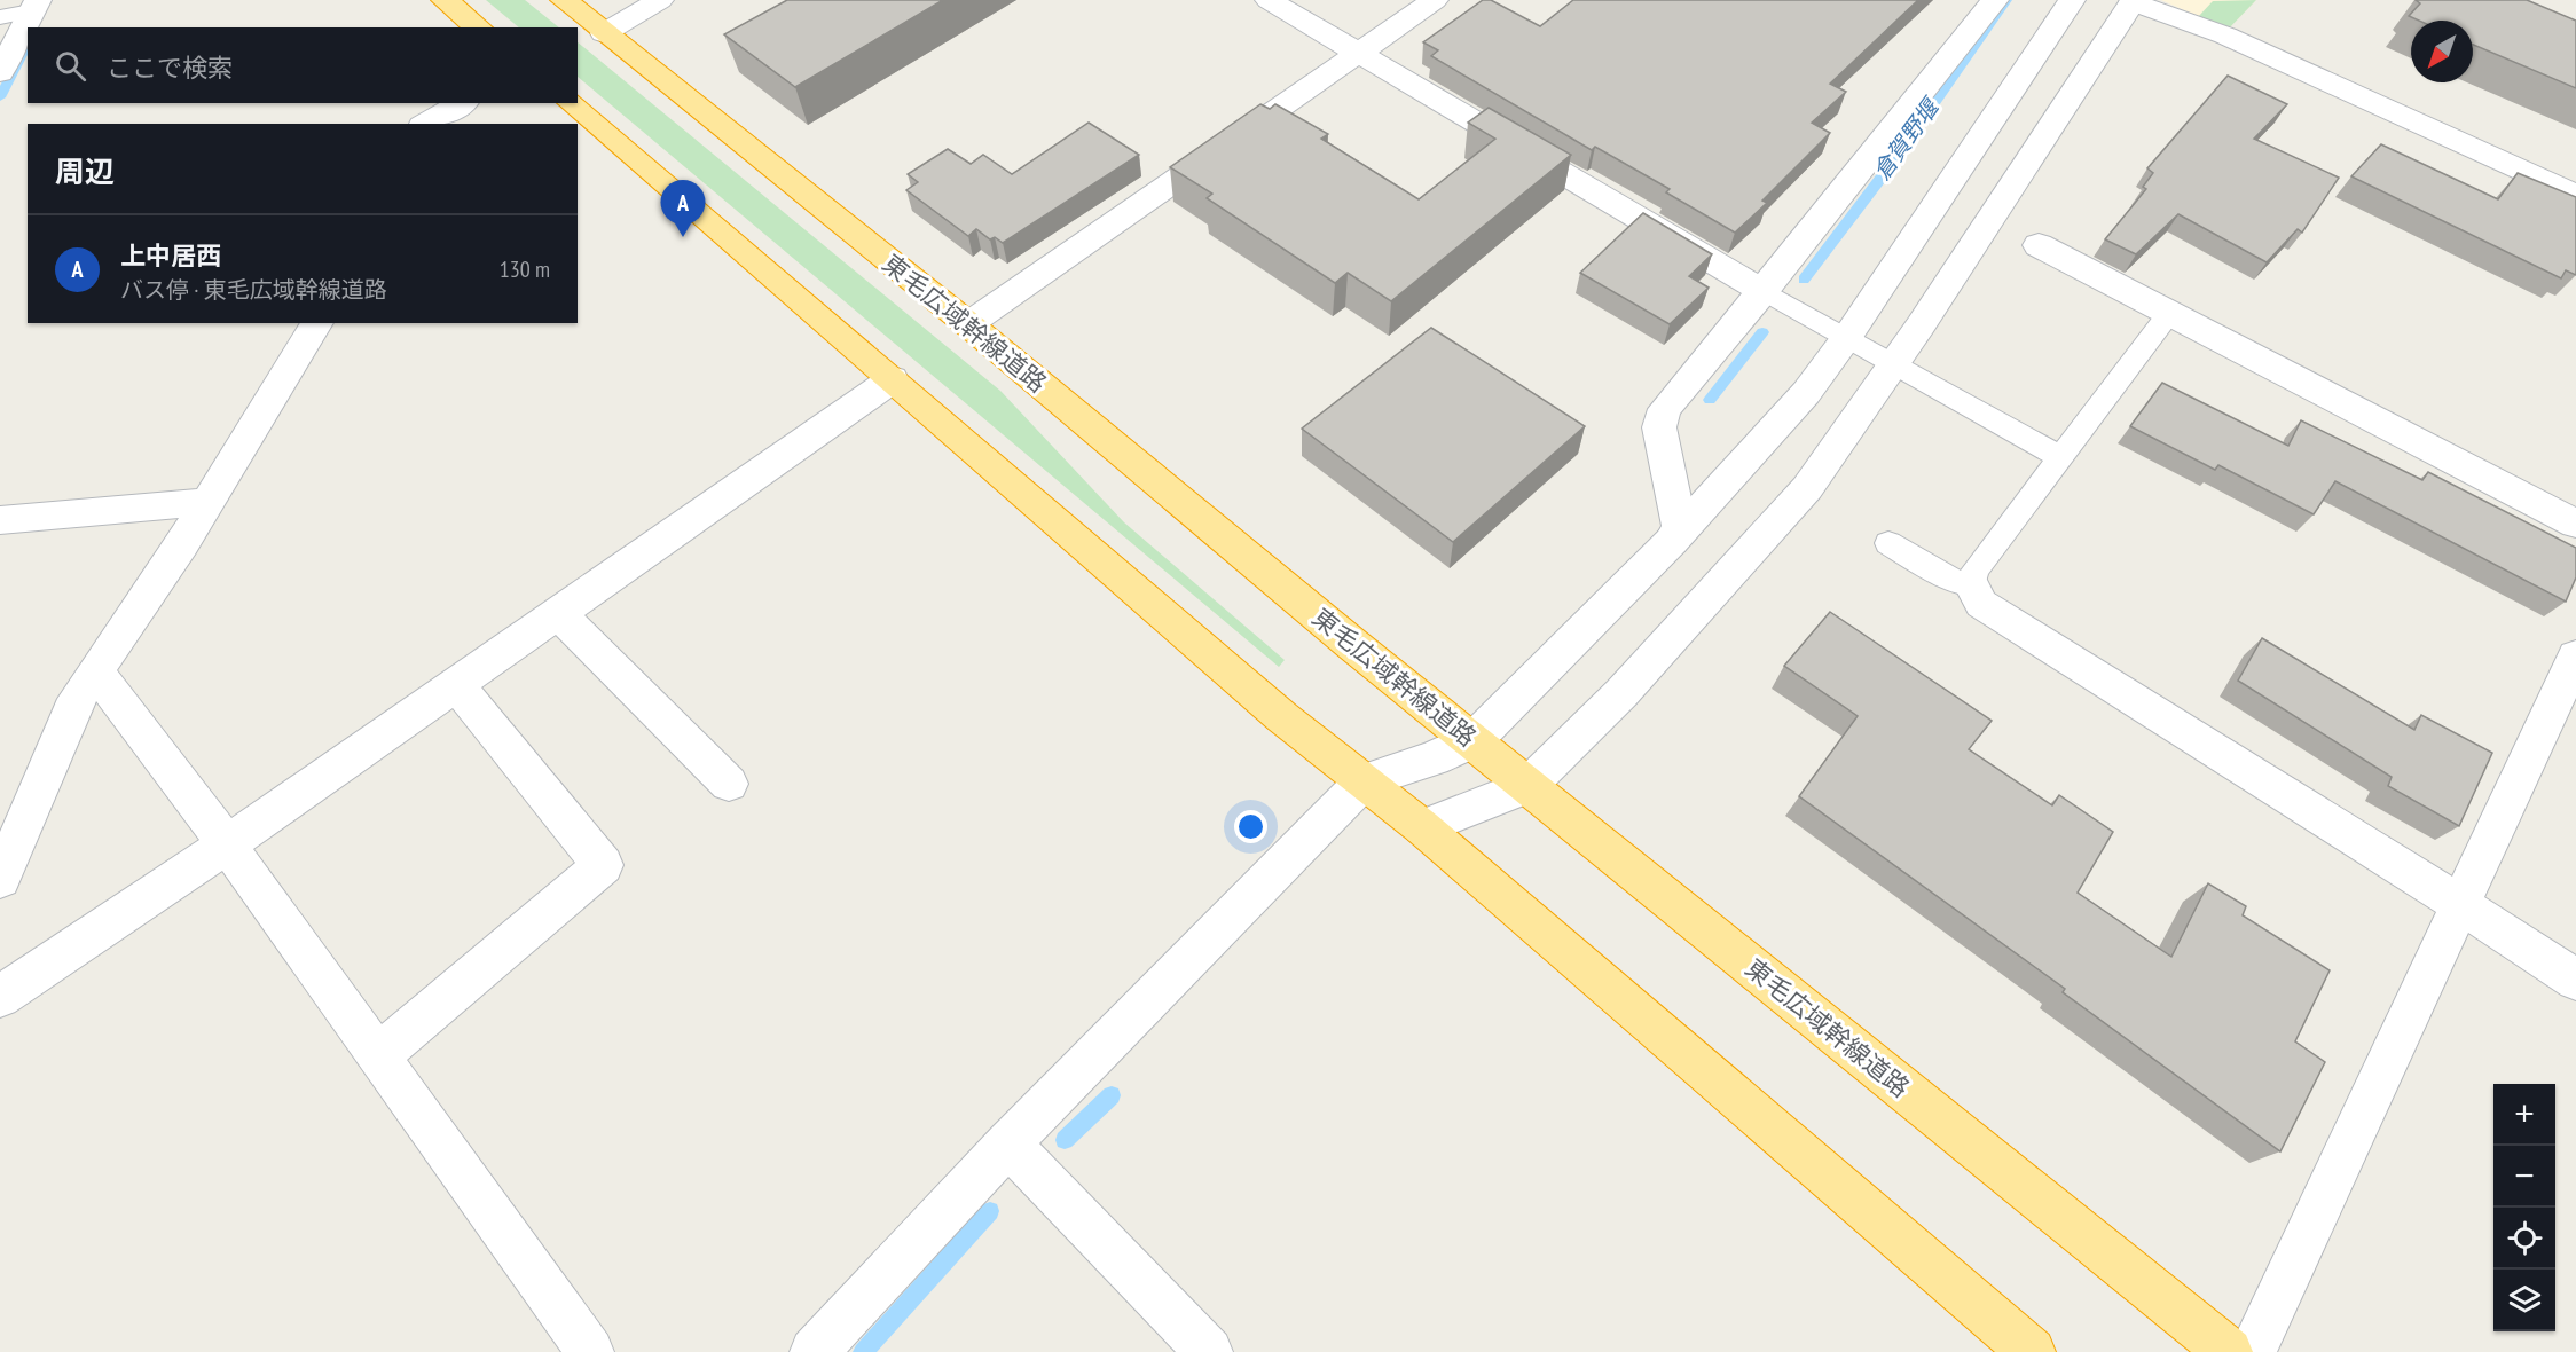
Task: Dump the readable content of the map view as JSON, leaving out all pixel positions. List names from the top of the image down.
{
  "streets": {
    "highway": ["東毛広域幹線道路"]
  },
  "water": ["倉賀野堰"],
  "north": "bottom left",
  "page": {
    "search": "ここで検索",
    "heading": "周辺",
    "pins": "A",
    "list": [
      {
        "mark": "A",
        "name": "上中居西",
        "note": "バス停 · 東毛広域幹線道路",
        "value": "130 m"
      }
    ],
    "map_buttons": ["+", "−"]
  }
}
